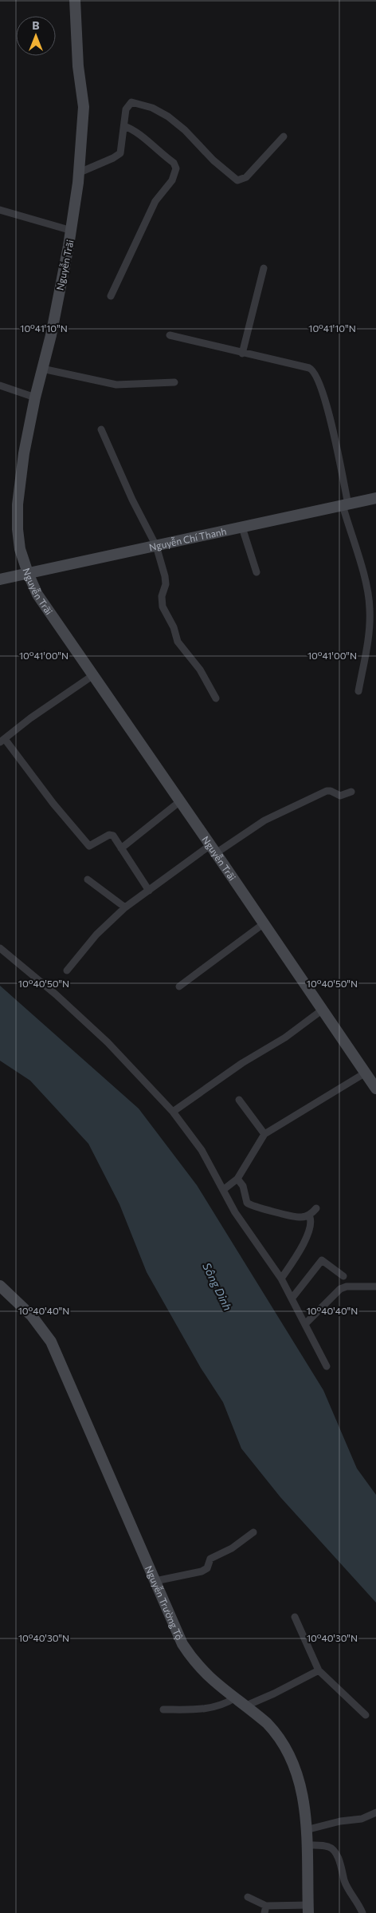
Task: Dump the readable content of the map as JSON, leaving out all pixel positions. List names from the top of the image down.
{
  "streets": {
    "street": ["Nguyễn Trãi", "Nguyễn Chí Thanh", "Nguyễn Trường Tộ"]
  },
  "crossings": [
    ["Nguyễn Trãi", "Nguyễn Chí Thanh"]
  ],
  "water": ["Sông Dinh"],
  "north": "top",
  "coordinates": [
    "10°41'10\"N",
    "10°41'00\"N",
    "10°40'50\"N",
    "10°40'40\"N",
    "10°40'30\"N"
  ]
}
